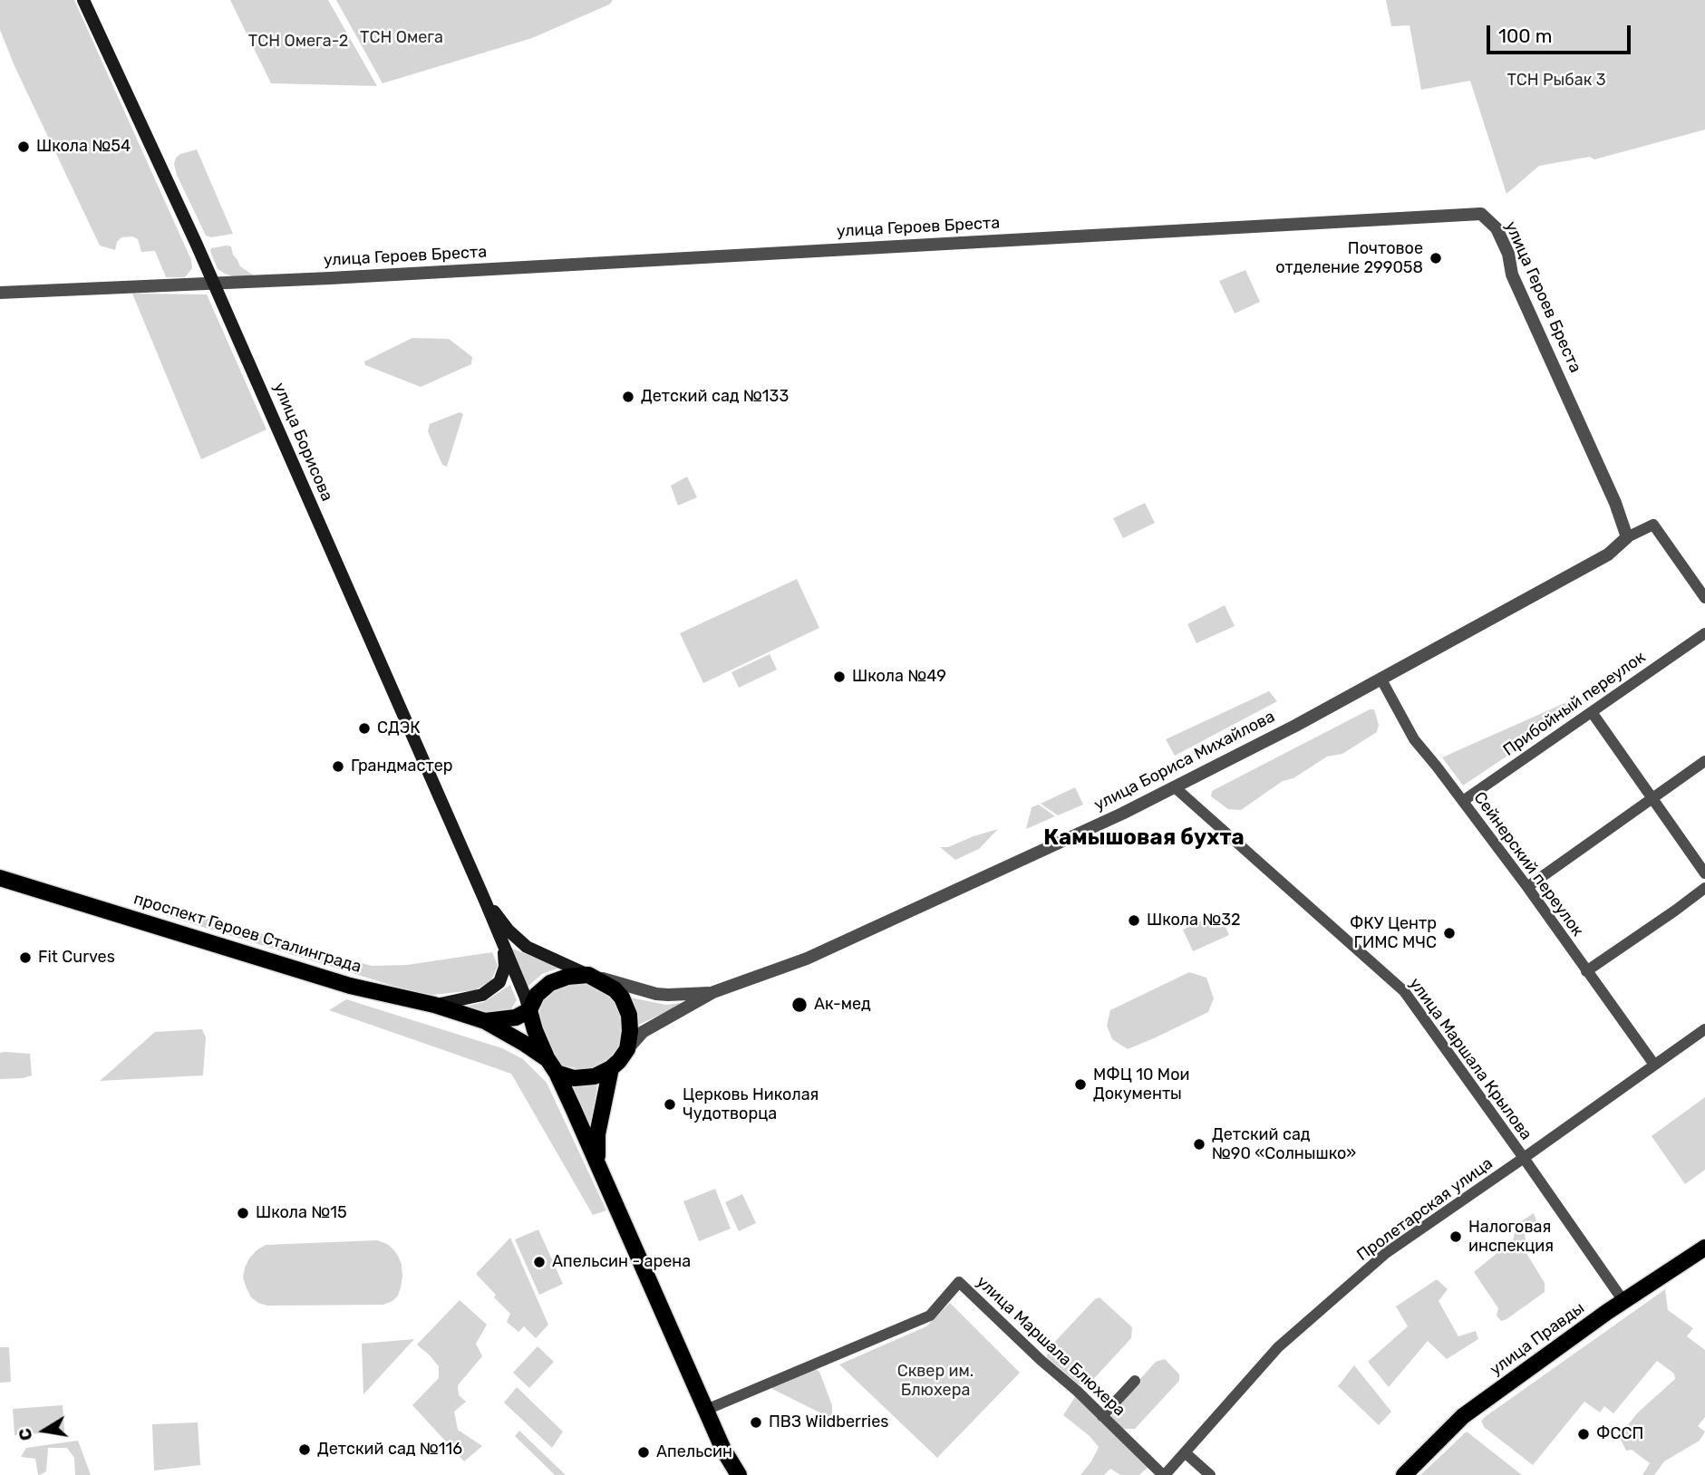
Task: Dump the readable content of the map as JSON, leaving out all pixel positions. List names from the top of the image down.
{
  "streets": {
    "main road": ["улица Борисова", "проспект Героев Сталинграда", "улица Правды"],
    "street": [
      "улица Героев Бреста",
      "Прибойный переулок",
      "улица Бориса Михайлова",
      "Сейнерский переулок",
      "улица Маршала Крылова",
      "Пролетарская улица",
      "улица Маршала Блюхера"
    ]
  },
  "crossings": [
    ["улица Героев Бреста", "улица Борисова"],
    ["улица Героев Бреста", "улица Бориса Михайлова"],
    ["улица Борисова", "улица Бориса Михайлова"],
    ["улица Борисова", "проспект Героев Сталинграда"],
    ["Прибойный переулок", "Сейнерский переулок"],
    ["улица Бориса Михайлова", "Сейнерский переулок"],
    ["улица Бориса Михайлова", "проспект Героев Сталинграда"],
    ["улица Бориса Михайлова", "улица Маршала Крылова"],
    ["Сейнерский переулок", "Пролетарская улица"],
    ["улица Маршала Крылова", "Пролетарская улица"],
    ["улица Маршала Крылова", "улица Правды"],
    ["Пролетарская улица", "улица Маршала Блюхера"]
  ],
  "districts": ["Камышовая бухта"],
  "parks": [
    "ТСН Омега",
    "ТСН Омега-2",
    "ТСН Рыбак 3",
    "Сквер им. Блюхера"
  ],
  "places": [
    "Школа №54",
    "Почтовое отделение 299058",
    "Детский сад №133",
    "Школа №49",
    "СДЭК",
    "Грандмастер",
    "Школа №32",
    "ФКУ Центр ГИМС МЧС",
    "Fit Curves",
    "Ак-мед",
    "МФЦ 10 Мои Документы",
    "Церковь Николая Чудотворца",
    "Детский сад №90 «Солнышко»",
    "Школа №15",
    "Налоговая инспекция",
    "Апельсин - арена",
    "ПВЗ Wildberries",
    "ФССП",
    "Детский сад №116",
    "Апельсин"
  ],
  "scale_bar": "100 m",
  "north": "left"
}
